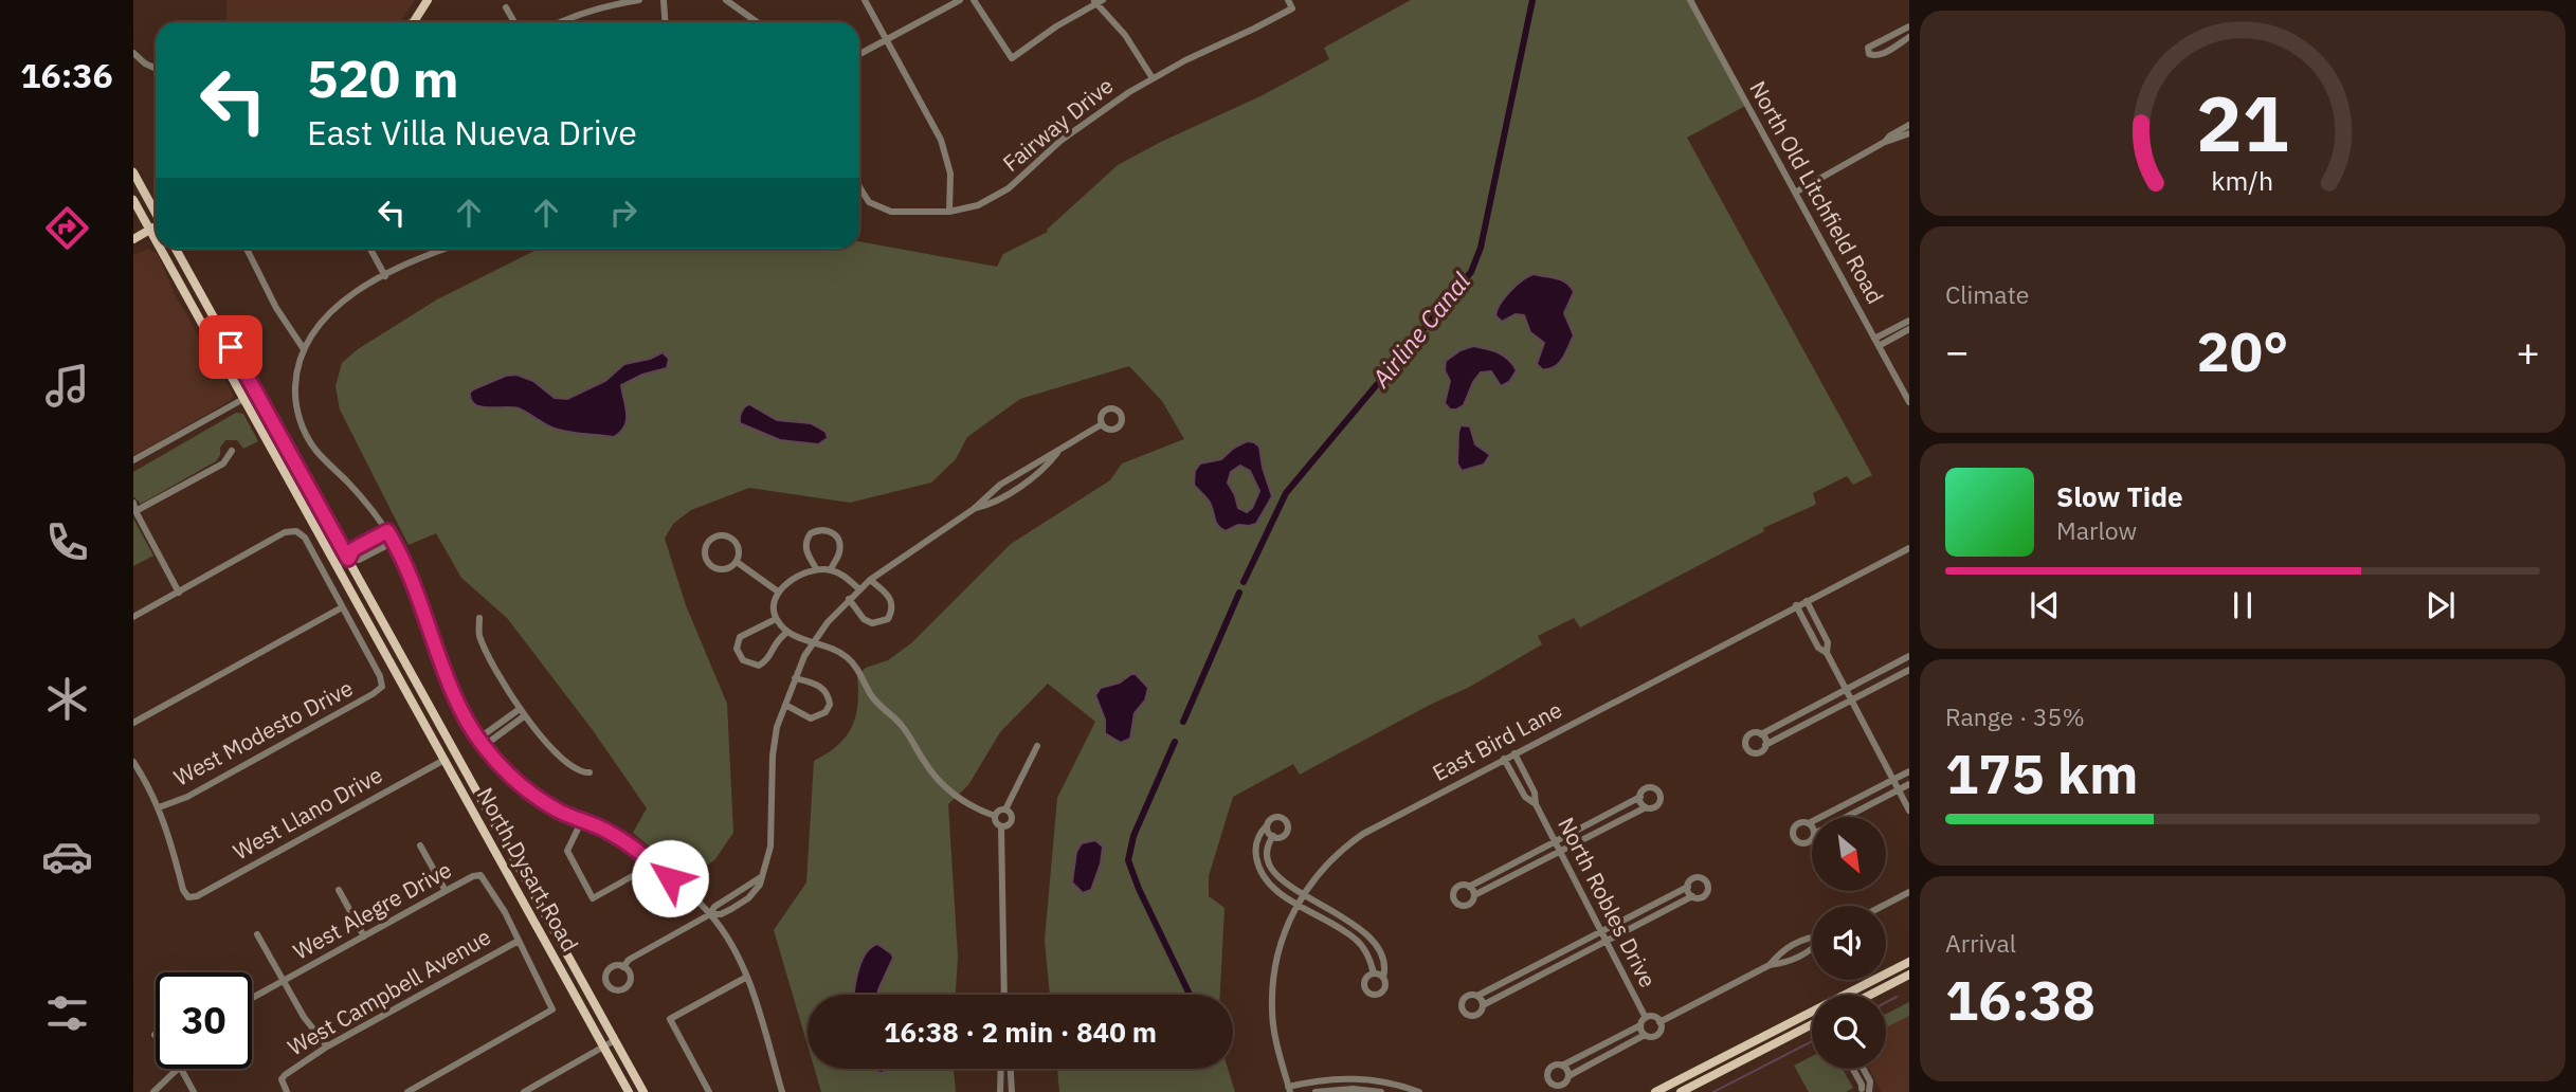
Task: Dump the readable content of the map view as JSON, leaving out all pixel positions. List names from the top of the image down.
{
  "streets": {
    "main road": ["North Dysart Road"],
    "street": [
      "Fairway Drive",
      "North Old Litchfield Road",
      "West Modesto Drive",
      "East Bird Lane",
      "West Llano Drive",
      "North Robles Drive",
      "West Alegre Drive",
      "West Campbell Avenue"
    ]
  },
  "crossings": [
    ["West Modesto Drive", "West Llano Drive"],
    ["East Bird Lane", "North Robles Drive"],
    ["West Llano Drive", "North Dysart Road"],
    ["West Alegre Drive", "West Campbell Avenue"]
  ],
  "water": ["Airline Canal"],
  "north": "bottom right",
  "page": {
    "tabs": "16:36",
    "turn": ["520 m", "East Villa Nueva Drive"],
    "tile": [
      "Climate",
      ["Range · 35%", "175 km"],
      ["Arrival", "16:38"]
    ],
    "heat": ["−", "20°", "+"],
    "song": ["Slow Tide", "Marlow"],
    "limit": "30",
    "trip": "16:38 · 2 min · 840 m",
    "gauge": ["21", "km/h"]
  }
}
